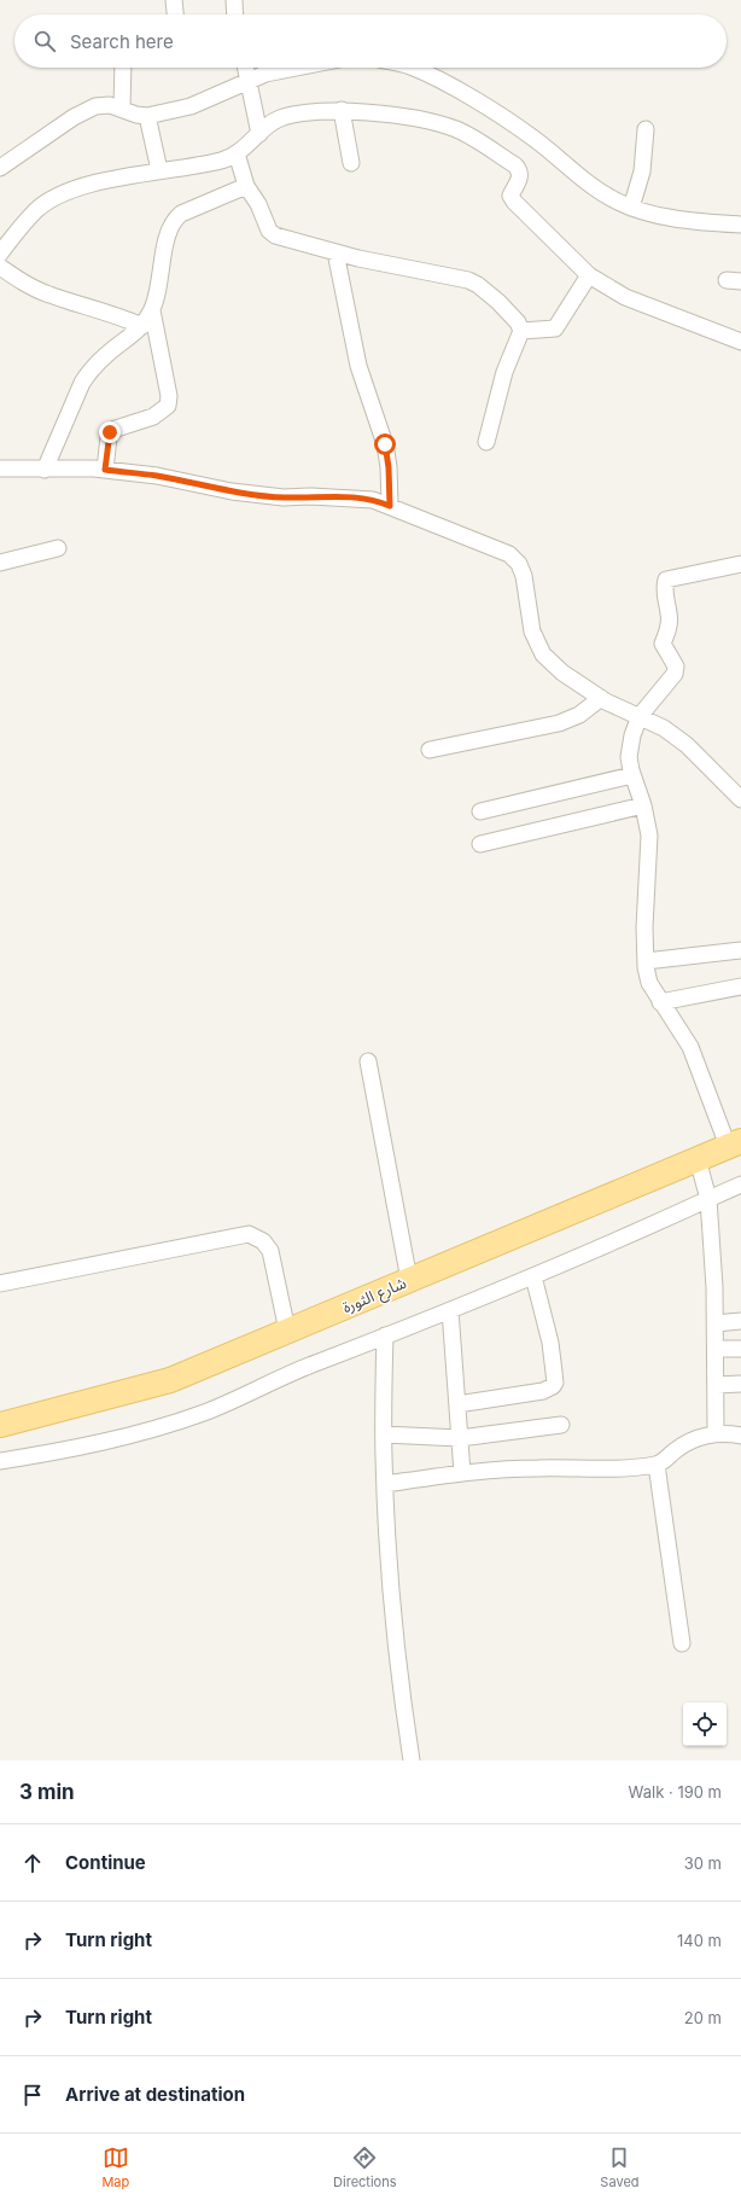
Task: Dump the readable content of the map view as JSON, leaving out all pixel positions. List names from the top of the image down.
{
  "streets": {
    "main road": ["شارع الثورة"]
  },
  "page": {
    "search": "Search here",
    "heading": ["3 min", "Walk · 190 m"],
    "list": [
      ["Continue", "30 m"],
      ["Turn right", "140 m"],
      ["Turn right", "20 m"],
      "Arrive at destination"
    ],
    "nav": ["Map", "Directions", "Saved"]
  }
}
